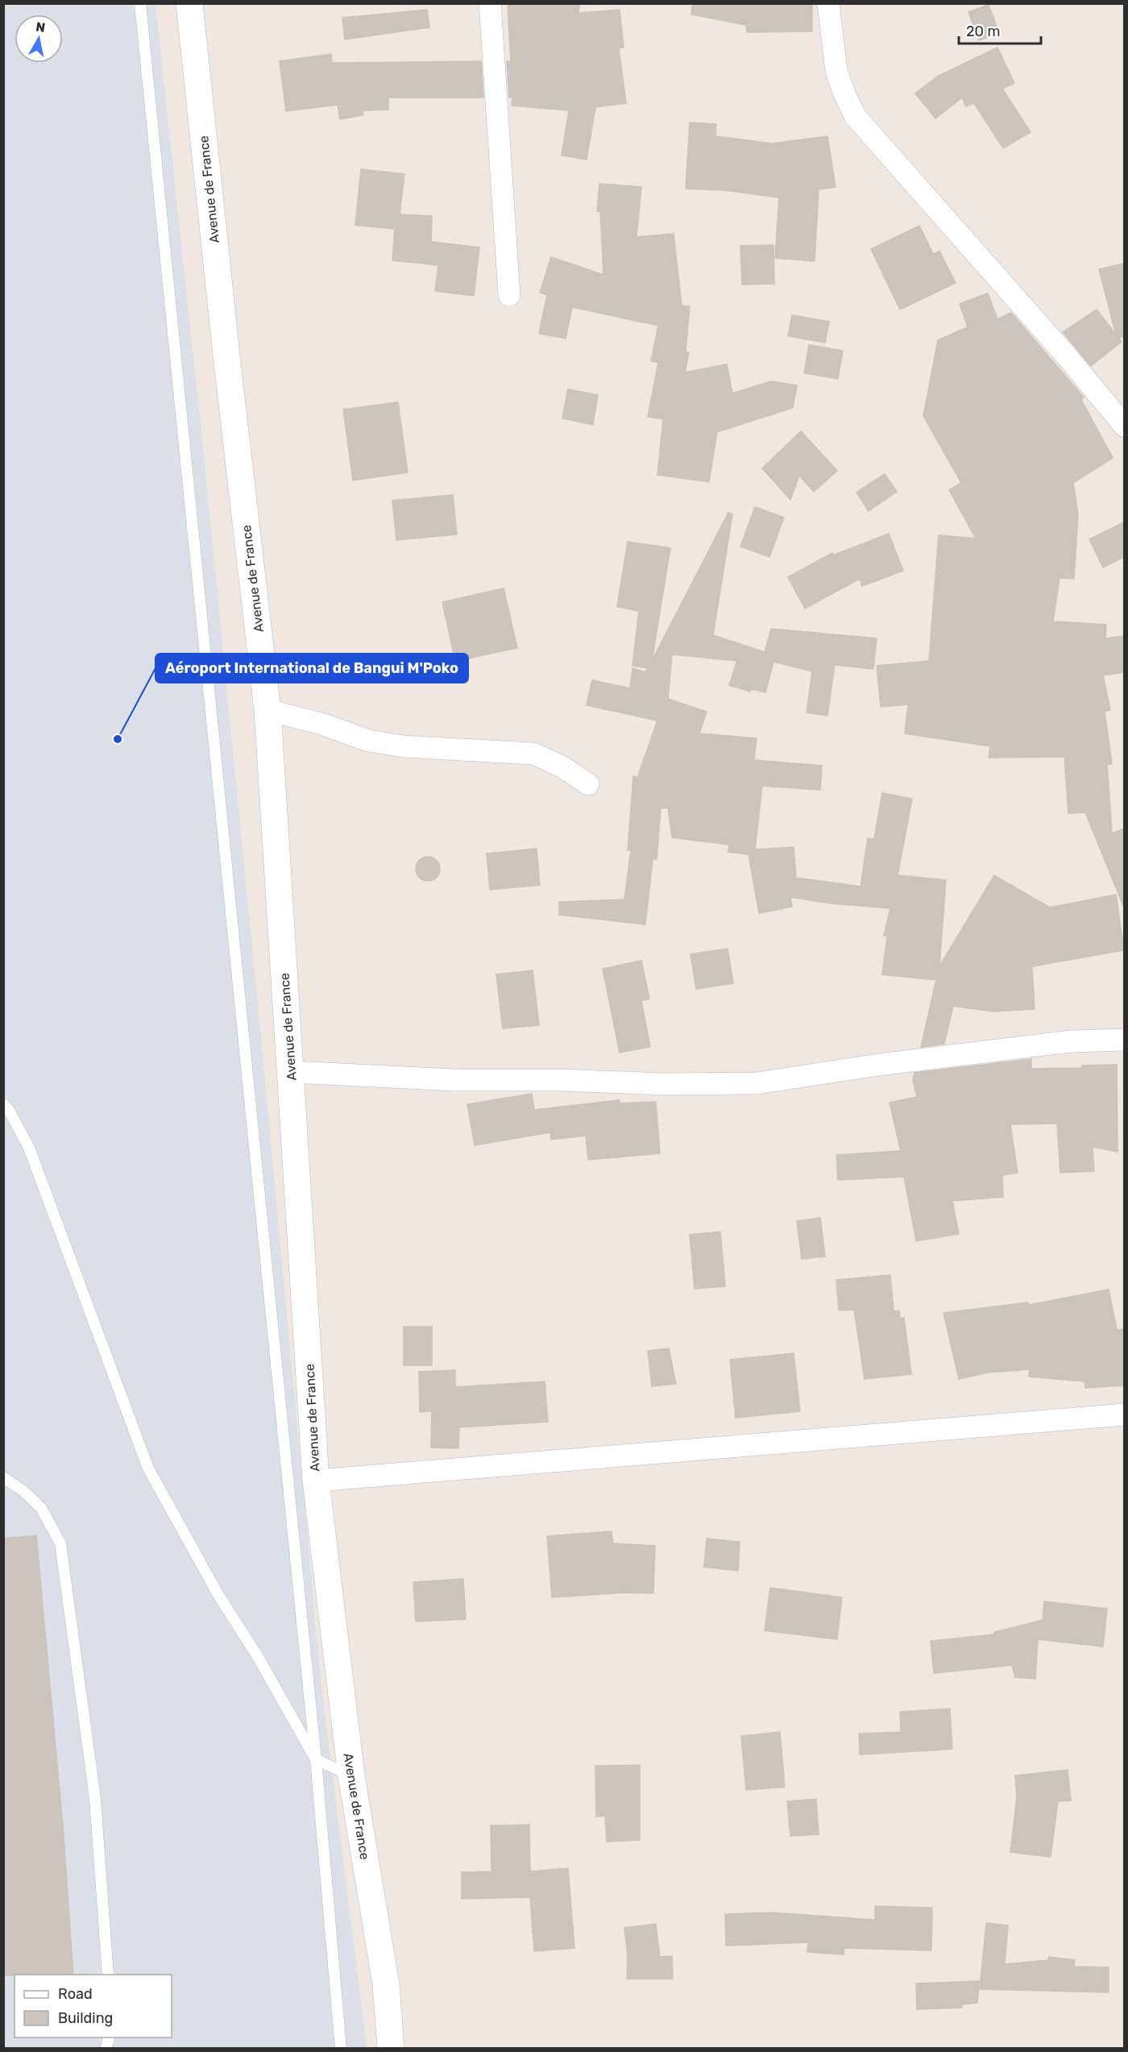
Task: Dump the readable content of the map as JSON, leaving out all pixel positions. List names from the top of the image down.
{
  "streets": {
    "street": ["Avenue de France"]
  },
  "places": ["Aéroport International de Bangui M'Poko"],
  "legend": ["Road", "Building"],
  "scale_bar": "20 m",
  "north": "top"
}
